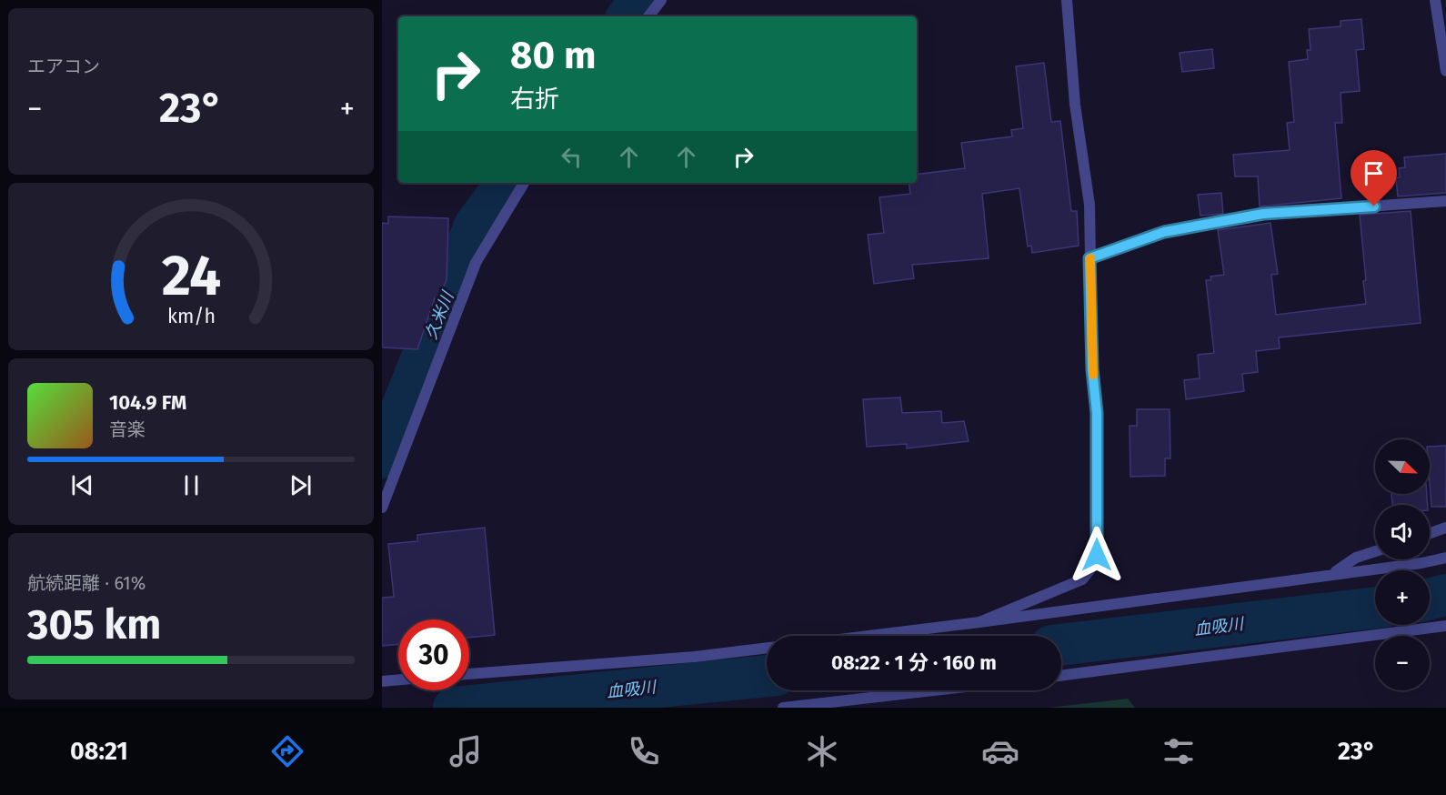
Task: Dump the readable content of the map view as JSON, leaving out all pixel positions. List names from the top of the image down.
{
  "water": ["久米川", "血吸川"],
  "north": "bottom right",
  "page": {
    "tile": [
      "エアコン",
      ["航続距離 · 61%", "305 km"]
    ],
    "turn": ["80 m", "右折"],
    "heat": ["−", "23°", "+"],
    "song": ["104.9 FM", "音楽"],
    "map_buttons": ["+", "−"],
    "limit": "30",
    "trip": "08:22 · 1 分 · 160 m",
    "tabs": ["08:21", "23°"],
    "gauge": ["24", "km/h"]
  }
}
